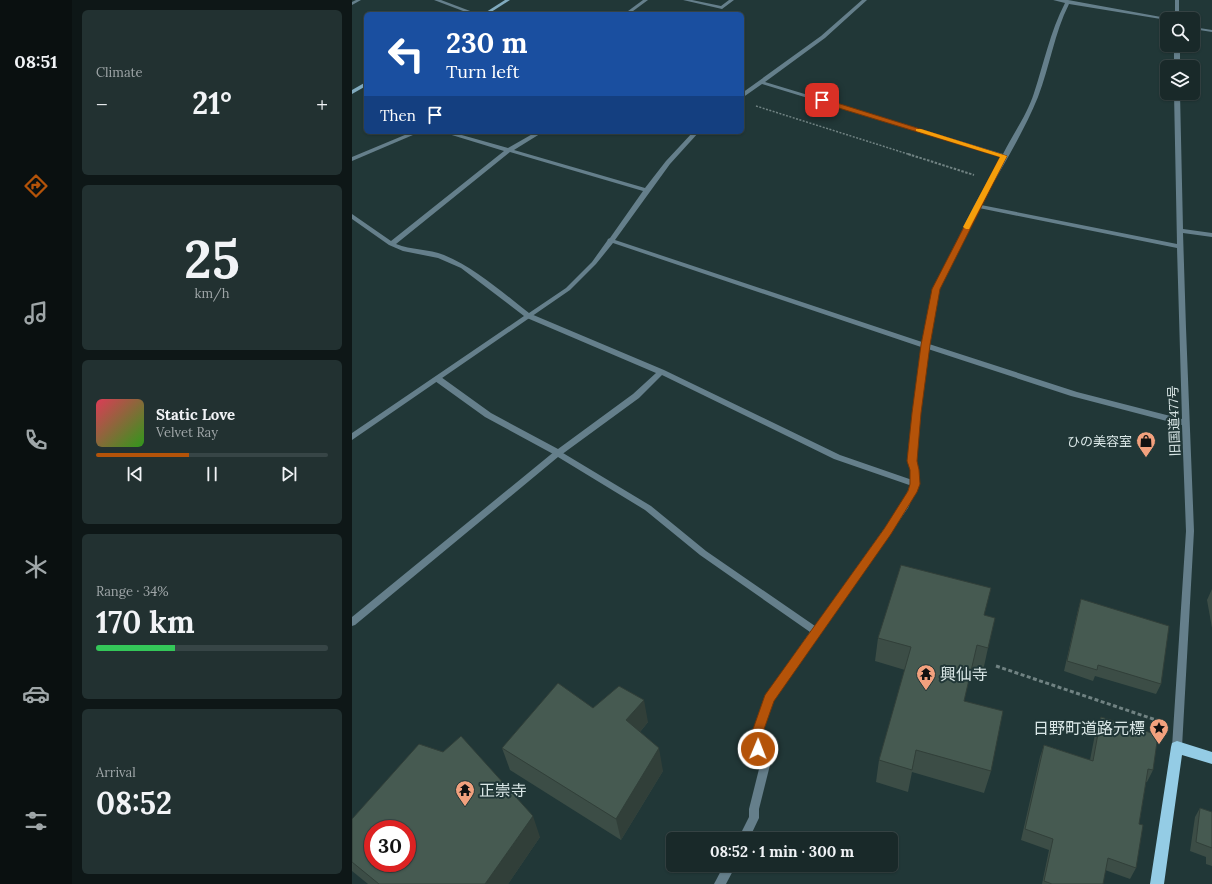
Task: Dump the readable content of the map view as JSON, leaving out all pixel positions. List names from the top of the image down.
{
  "streets": {
    "street": ["旧国道477号"]
  },
  "places": {
    "shop": ["ひの美容室"],
    "temple": ["興仙寺", "正崇寺"],
    "place": ["日野町道路元標"]
  },
  "page": {
    "tabs": "08:51",
    "tile": [
      "Climate",
      ["25", "km/h"],
      ["Range · 34%", "170 km"],
      ["Arrival", "08:52"]
    ],
    "turn": ["230 m", "Turn left"],
    "heat": ["−", "21°", "+"],
    "then": "Then",
    "song": ["Static Love", "Velvet Ray"],
    "limit": "30",
    "trip": "08:52 · 1 min · 300 m"
  }
}
